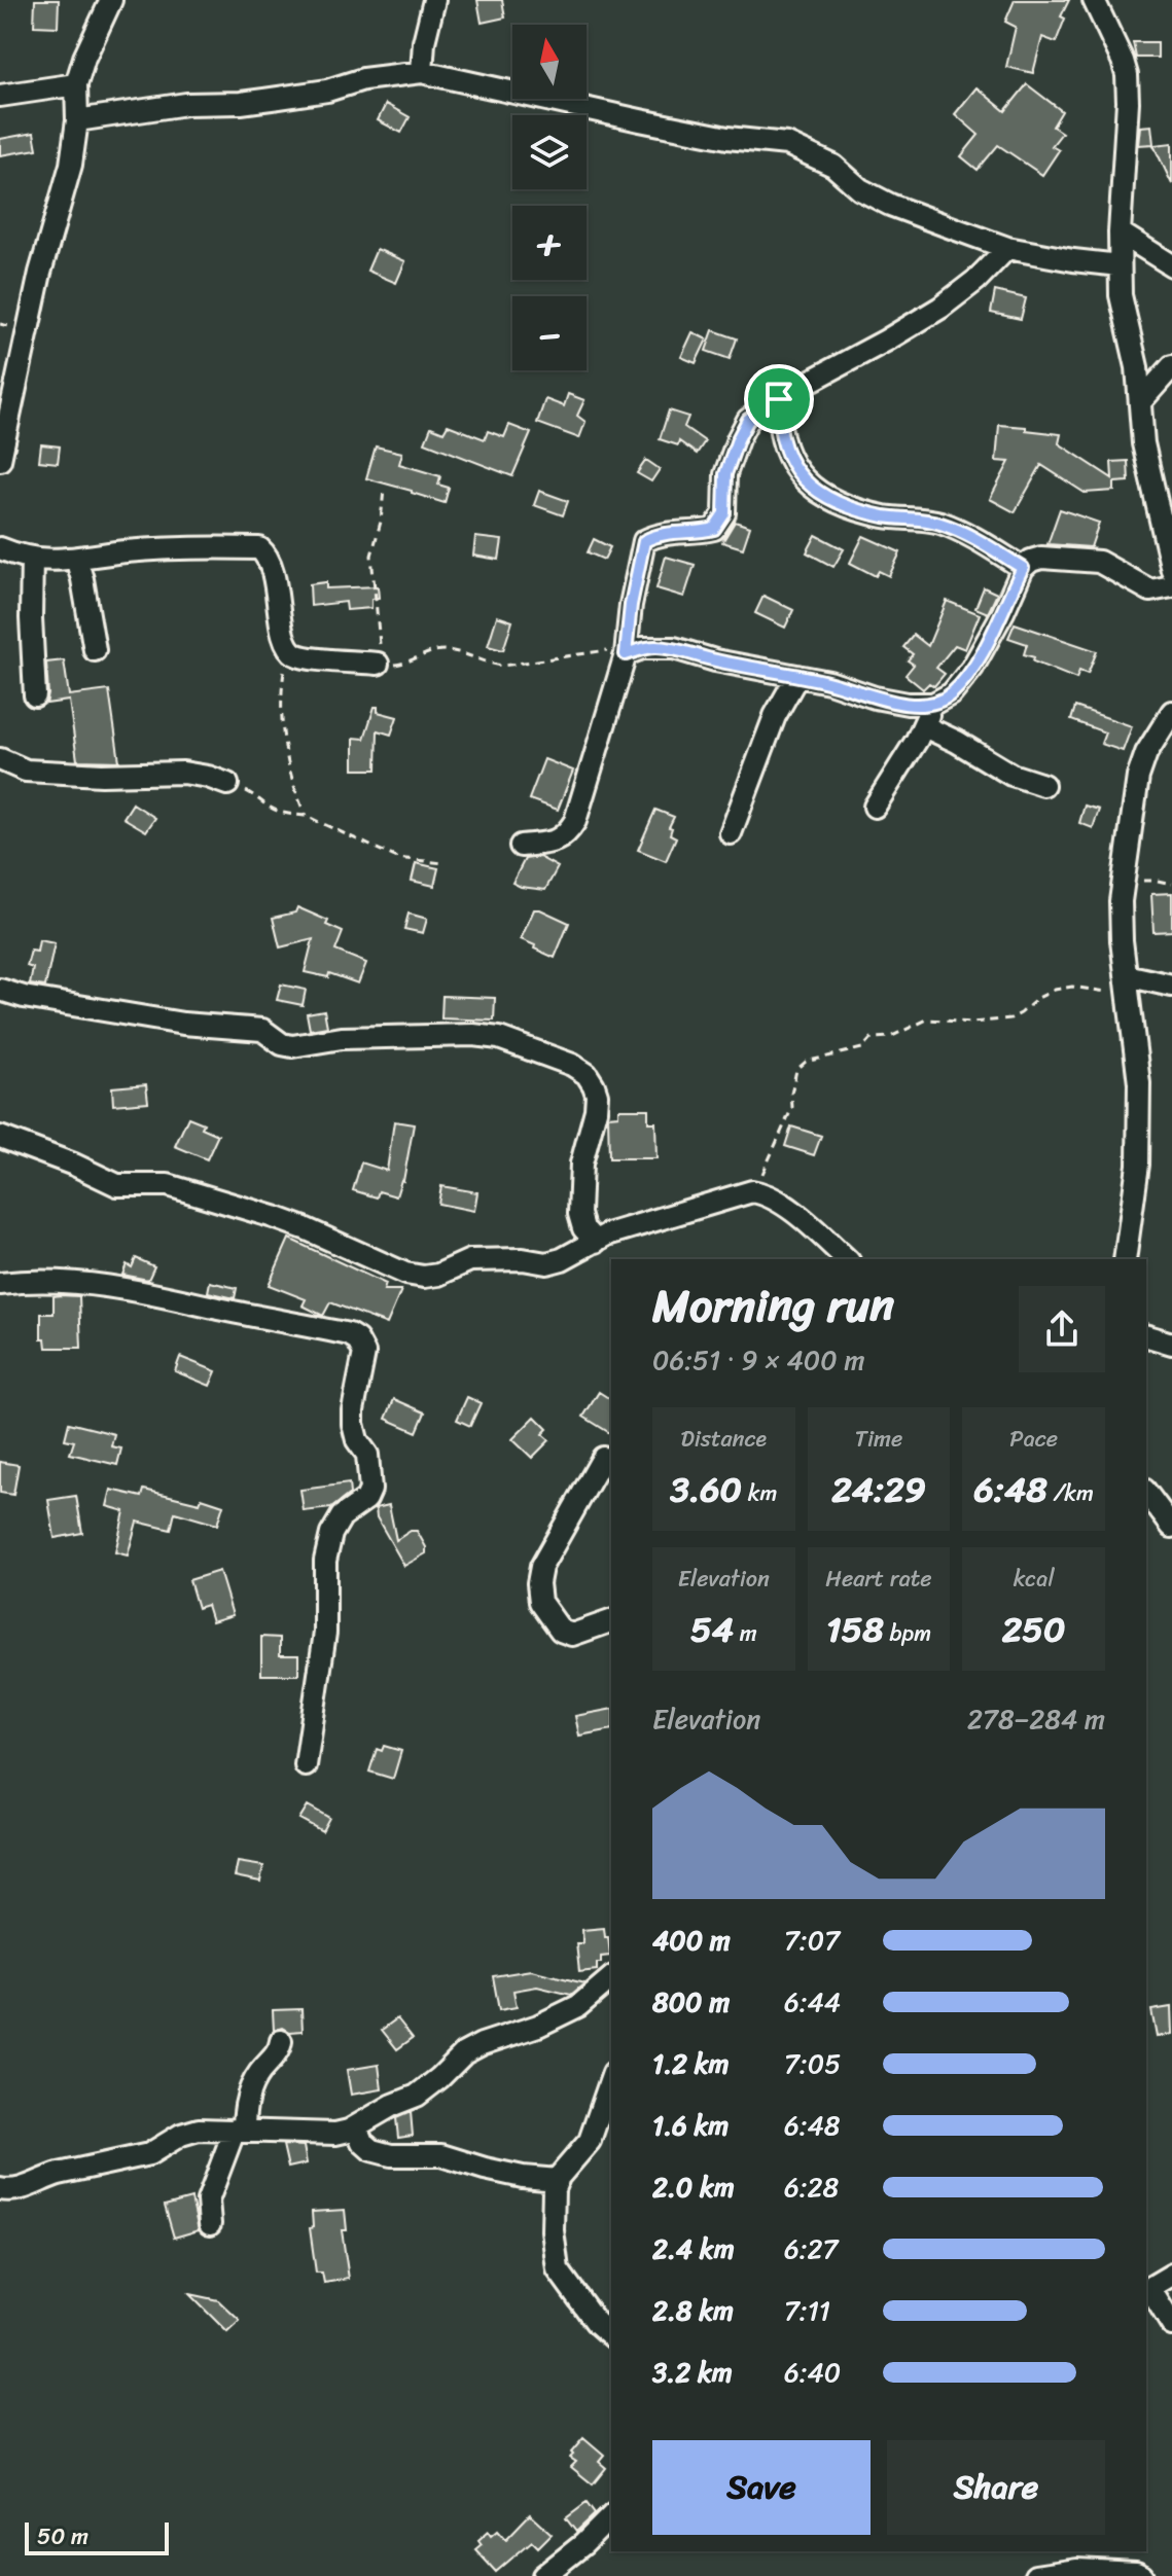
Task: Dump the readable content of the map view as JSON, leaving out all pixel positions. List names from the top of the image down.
{
  "scale_bar": "50 m",
  "north": "top",
  "page": {
    "map_buttons": ["+", "−"],
    "heading": ["Morning run", "06:51 · 9 × 400 m"],
    "stats": [
      ["Distance", "3.60 km"],
      ["Time", "24:29"],
      ["Pace", "6:48 /km"],
      ["Elevation", "54 m"],
      ["Heart rate", "158 bpm"],
      ["kcal", "250"]
    ],
    "chart": ["Elevation", "278–284 m"],
    "list": [
      {
        "name": "400 m",
        "note": "7:07"
      },
      {
        "name": "800 m",
        "note": "6:44"
      },
      {
        "name": "1.2 km",
        "note": "7:05"
      },
      {
        "name": "1.6 km",
        "note": "6:48"
      },
      {
        "name": "2.0 km",
        "note": "6:28"
      },
      {
        "name": "2.4 km",
        "note": "6:27"
      },
      {
        "name": "2.8 km",
        "note": "7:11"
      },
      {
        "name": "3.2 km",
        "note": "6:40"
      }
    ],
    "buttons": ["Save", "Share"],
    "scale": "50 m"
  }
}
